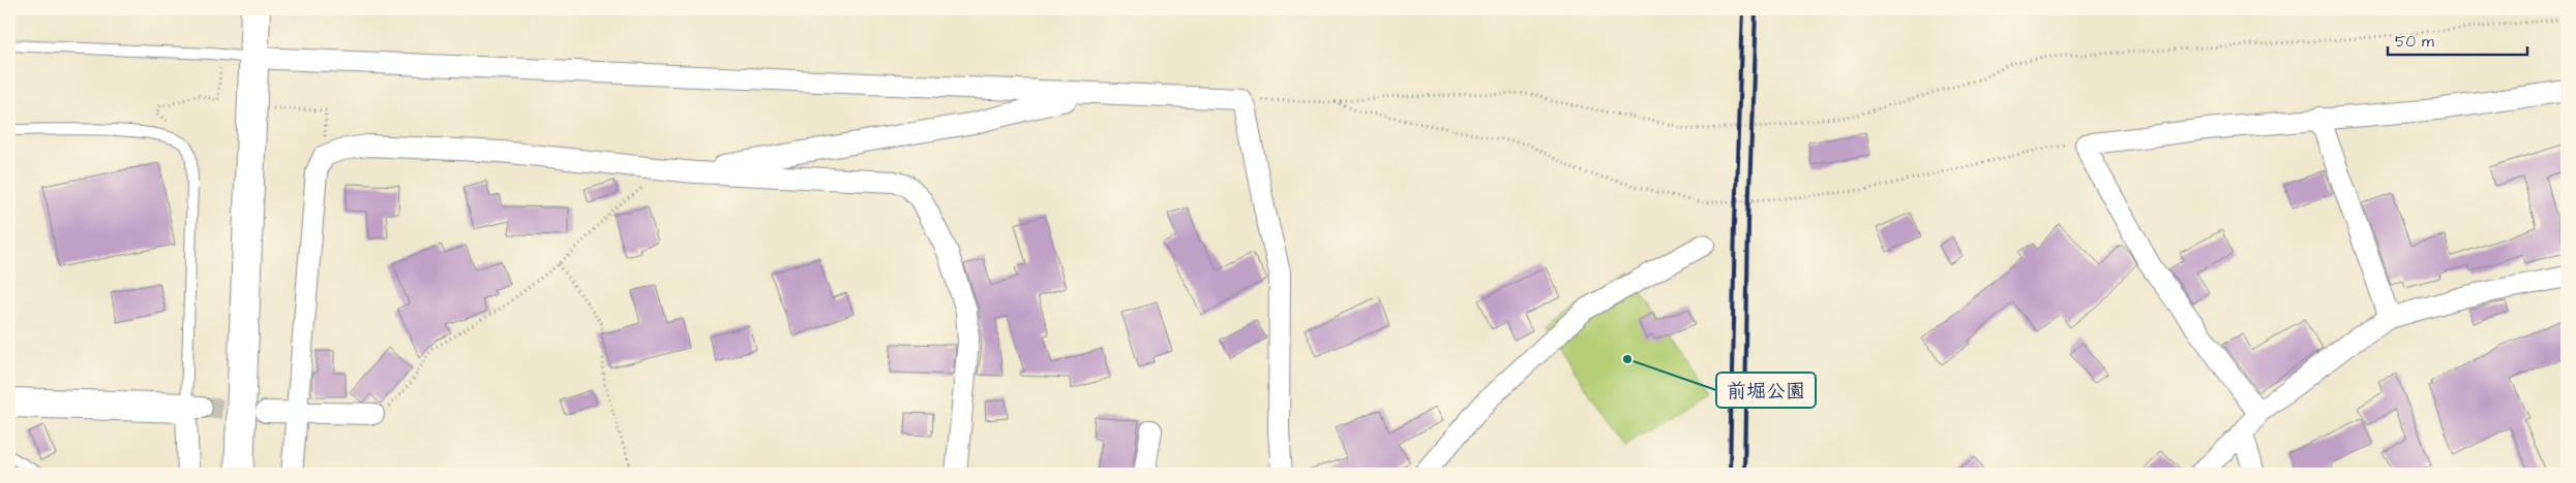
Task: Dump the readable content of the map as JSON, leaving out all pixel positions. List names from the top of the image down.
{
  "places": ["前堀公園"],
  "scale_bar": "50 m"
}
